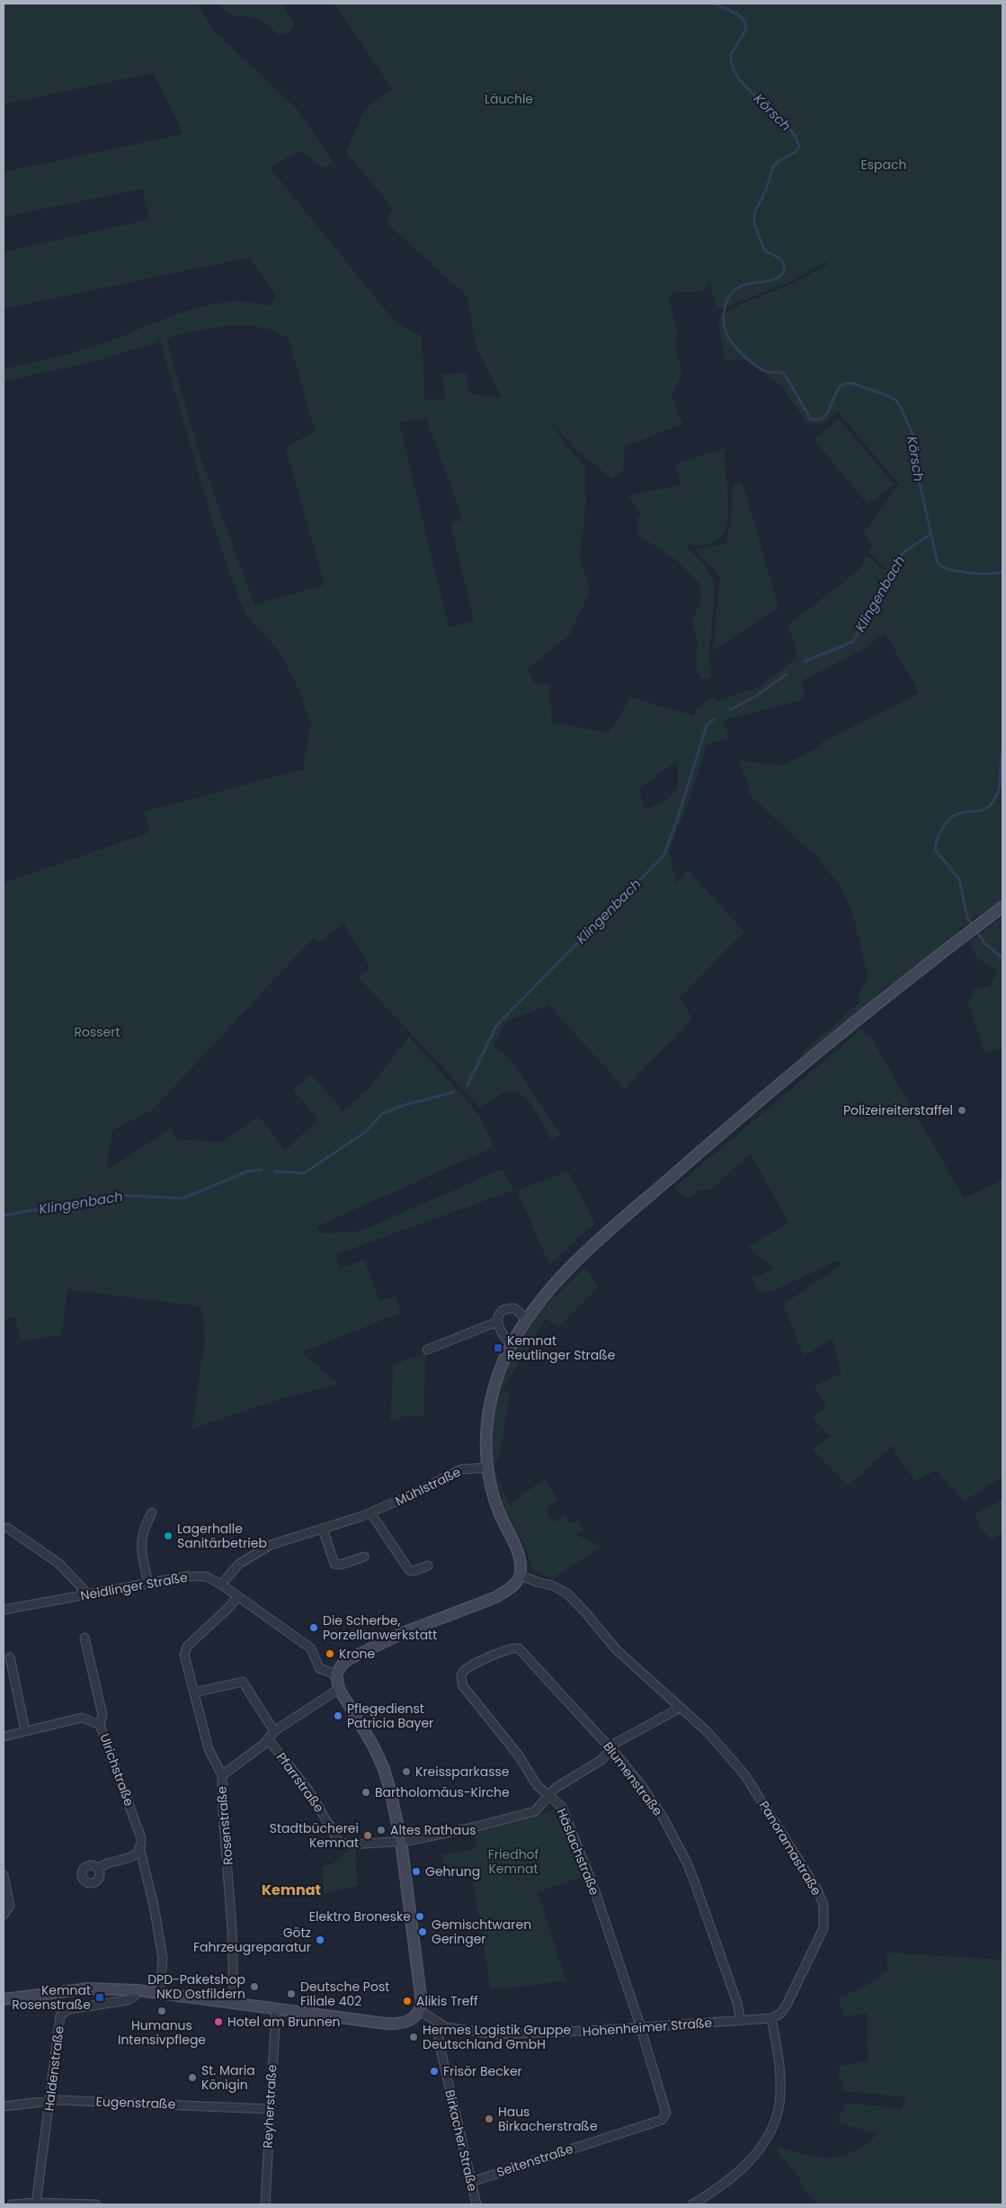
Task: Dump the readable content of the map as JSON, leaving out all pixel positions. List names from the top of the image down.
{
  "streets": {
    "street": [
      "Mühlstraße",
      "Neidlinger Straße",
      "Ulrichstraße",
      "Blumenstraße",
      "Pfarrstraße",
      "Rosenstraße",
      "Panoramastraße",
      "Häslachstraße",
      "Hohenheimer Straße",
      "Haldenstraße",
      "Eugenstraße",
      "Reyherstraße",
      "Birkacher Straße",
      "Seitenstraße"
    ]
  },
  "crossings": [
    ["Mühlstraße", "Neidlinger Straße"],
    ["Neidlinger Straße", "Rosenstraße"],
    ["Blumenstraße", "Häslachstraße"],
    ["Blumenstraße", "Hohenheimer Straße"],
    ["Panoramastraße", "Hohenheimer Straße"],
    ["Häslachstraße", "Hohenheimer Straße"],
    ["Häslachstraße", "Seitenstraße"],
    ["Hohenheimer Straße", "Birkacher Straße"],
    ["Hohenheimer Straße", "Seitenstraße"],
    ["Haldenstraße", "Eugenstraße"],
    ["Eugenstraße", "Reyherstraße"],
    ["Birkacher Straße", "Seitenstraße"]
  ],
  "districts": ["Kemnat"],
  "water": ["Körsch", "Klingenbach"],
  "parks": [
    "Läuchle",
    "Espach",
    "Rossert",
    "Friedhof Kemnat"
  ],
  "places": {
    "other": [
      "Polizeireiterstaffel",
      "Lagerhalle Sanitärbetrieb",
      "Die Scherbe, Porzellanwerkstatt",
      "Krone",
      "Pflegedienst Patricia Bayer",
      "Kreissparkasse",
      "Bartholomäus-Kirche",
      "Altes Rathaus",
      "Stadtbücherei Kemnat",
      "Gehrung",
      "Elektro Broneske",
      "Gemischtwaren Geringer",
      "Götz Fahrzeugreparatur",
      "DPD-Paketshop NKD Ostfildern",
      "Deutsche Post Filiale 402",
      "Alikis Treff",
      "Humanus Intensivpflege",
      "Hotel am Brunnen",
      "Hermes Logistik Gruppe Deutschland GmbH",
      "Frisör Becker",
      "St. Maria Königin",
      "Haus Birkacherstraße"
    ],
    "transit": ["Kemnat Reutlinger Straße", "Kemnat Rosenstraße"]
  }
}
